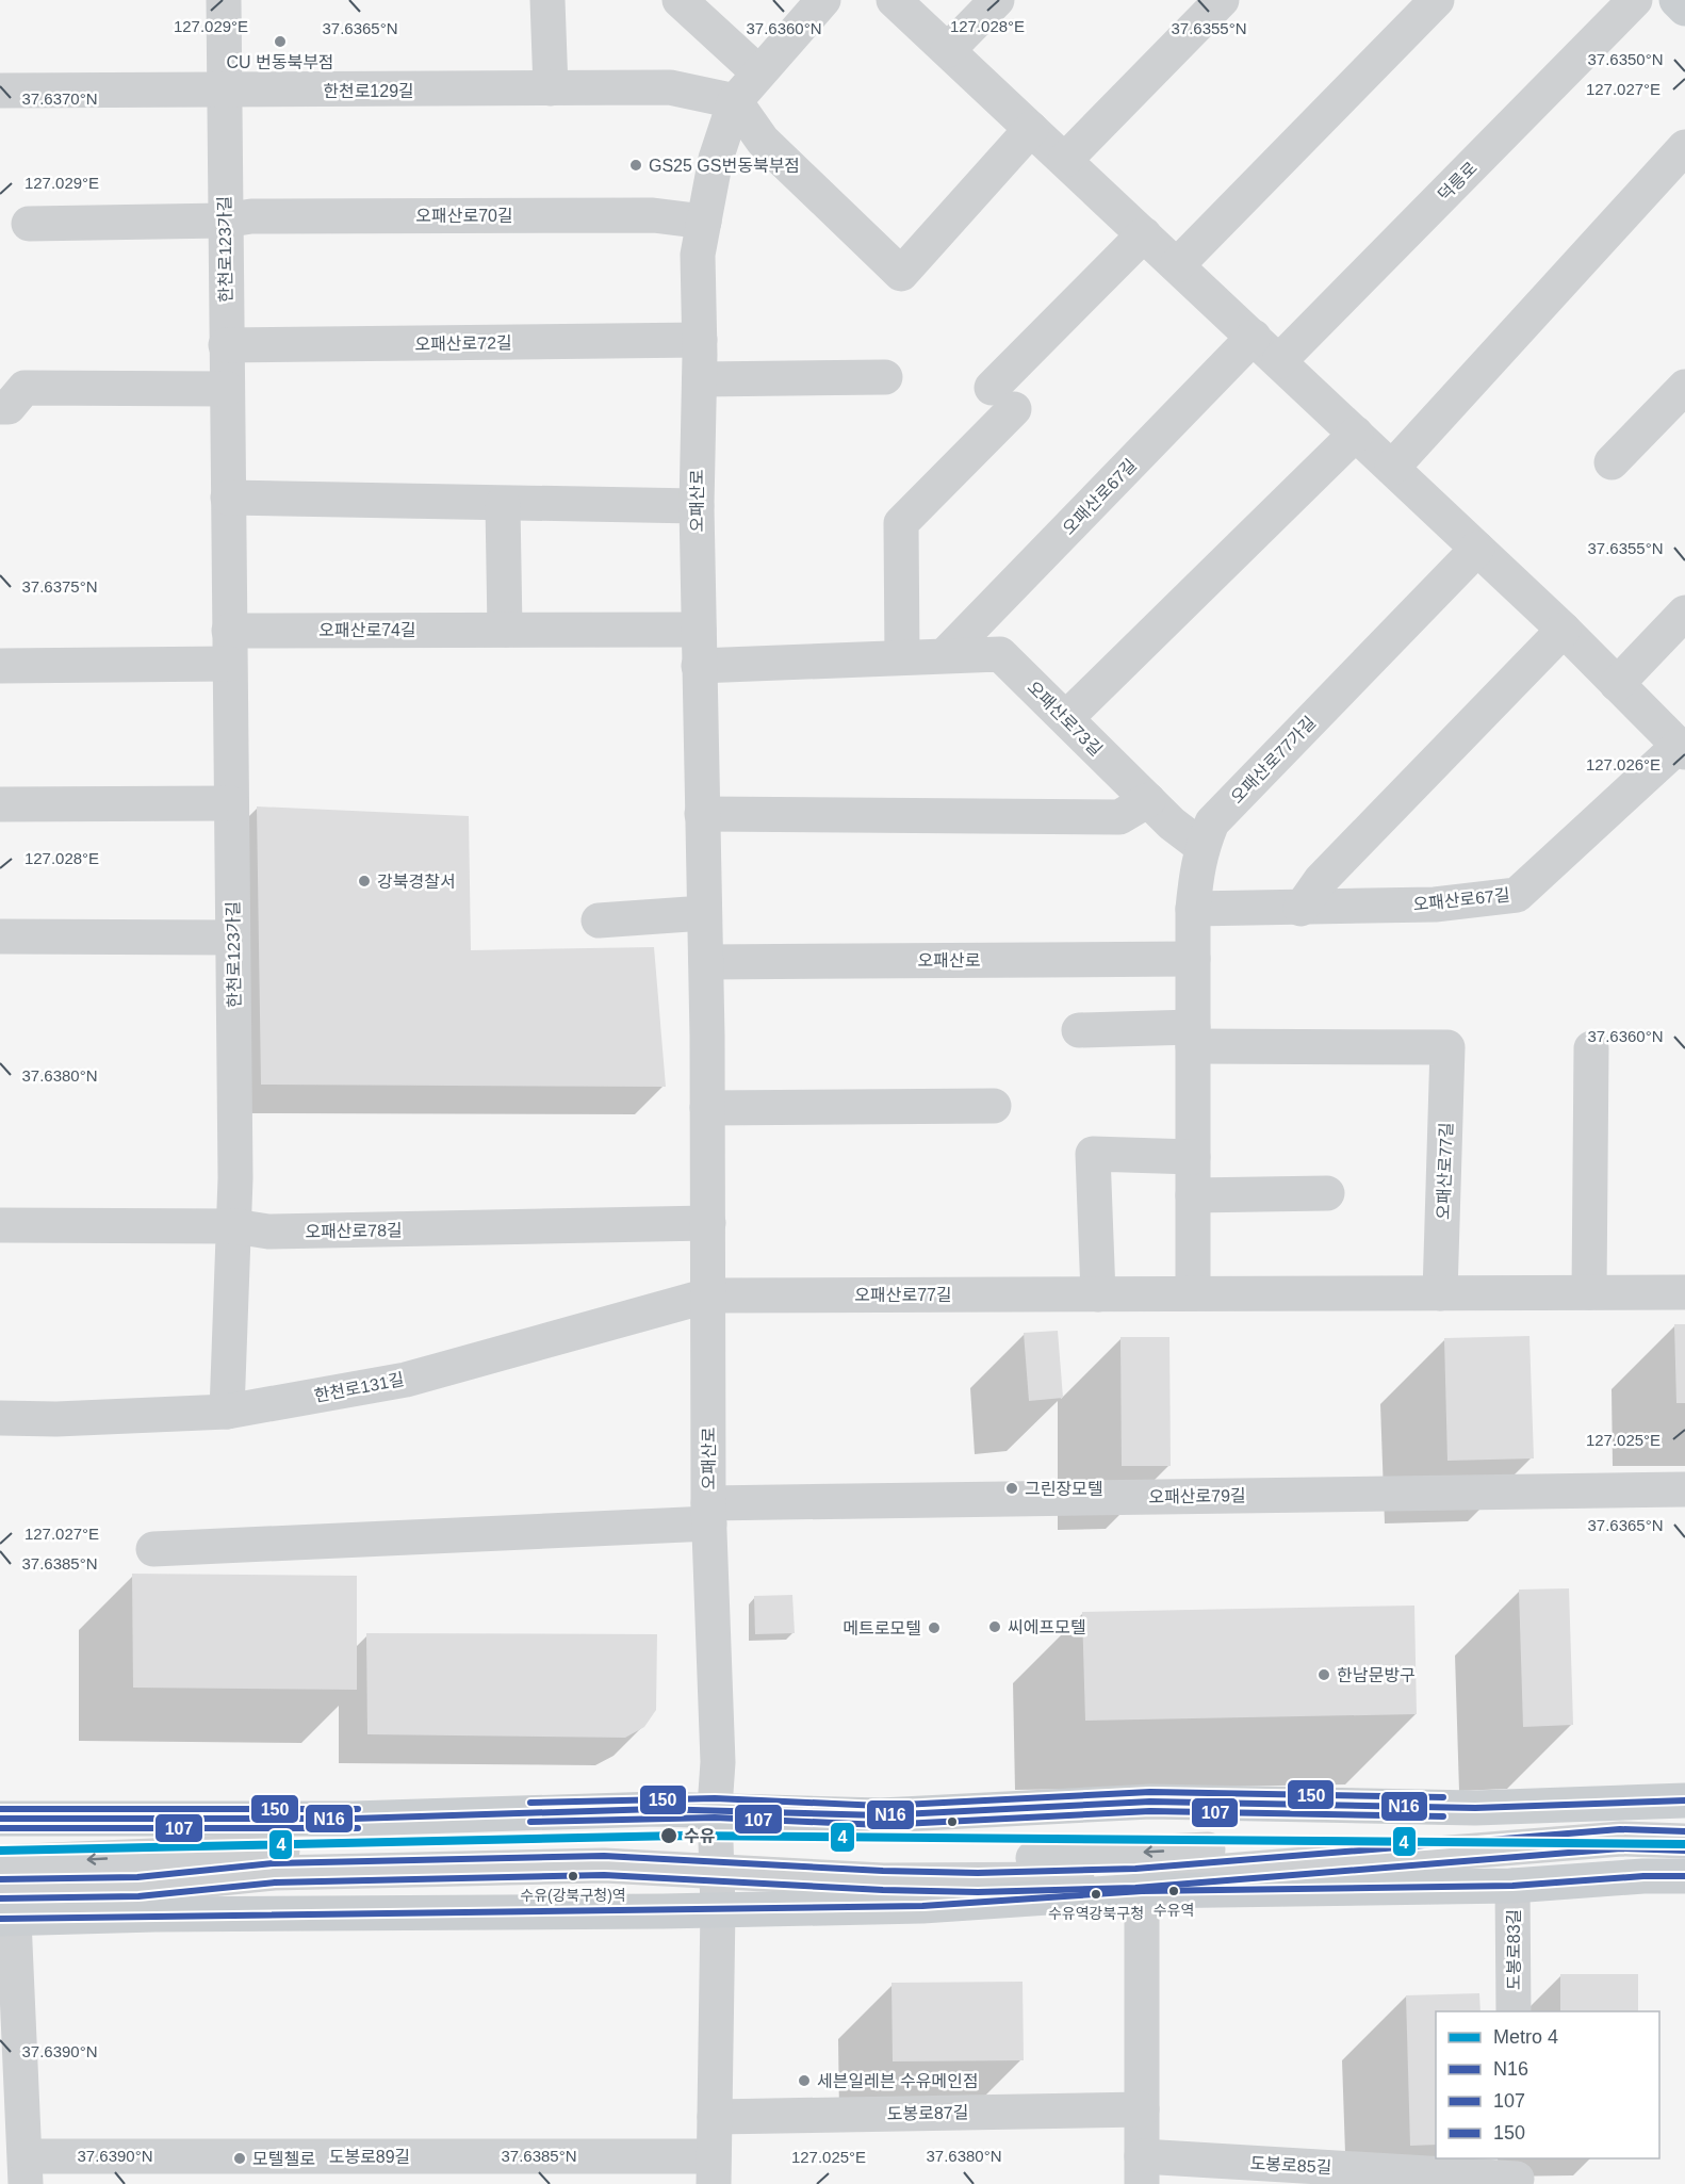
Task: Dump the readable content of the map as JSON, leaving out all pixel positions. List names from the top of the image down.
{
  "streets": {
    "street": [
      "한천로129길",
      "덕릉로",
      "오패산로70길",
      "한천로123가길",
      "오패산로72길",
      "오패산로67길",
      "오패산로",
      "오패산로74길",
      "오패산로73길",
      "오패산로77가길",
      "오패산로77길",
      "오패산로78길",
      "한천로131길",
      "오패산로79길",
      "도봉로83길",
      "도봉로87길",
      "도봉로89길",
      "도봉로85길"
    ]
  },
  "crossings": [
    ["한천로129길", "한천로123가길"],
    ["한천로129길", "오패산로"],
    ["덕릉로", "오패산로67길"],
    ["오패산로70길", "한천로123가길"],
    ["오패산로70길", "오패산로"],
    ["한천로123가길", "오패산로72길"],
    ["한천로123가길", "오패산로74길"],
    ["한천로123가길", "오패산로78길"],
    ["한천로123가길", "한천로131길"],
    ["오패산로72길", "오패산로"],
    ["오패산로67길", "오패산로73길"],
    ["오패산로67길", "오패산로77가길"],
    ["오패산로", "오패산로74길"],
    ["오패산로", "오패산로73길"],
    ["오패산로", "오패산로77가길"],
    ["오패산로", "오패산로77길"],
    ["오패산로", "오패산로78길"],
    ["오패산로", "한천로131길"],
    ["오패산로", "오패산로79길"],
    ["오패산로73길", "오패산로77가길"],
    ["오패산로77가길", "오패산로77길"],
    ["오패산로77길", "한천로131길"],
    ["도봉로87길", "도봉로85길"]
  ],
  "places": [
    "CU 번동북부점",
    "GS25 GS번동북부점",
    "강북경찰서",
    "그린장모텔",
    "씨에프모텔",
    "메트로모텔",
    "한남문방구",
    "수유",
    "수유(강북구청)역",
    "수유역",
    "수유역강북구청",
    "세븐일레븐 수유메인점",
    "모텔첼로"
  ],
  "lines": [
    "transit line 150",
    "transit line N16",
    "transit line 107",
    "metro line 4"
  ],
  "legend": [
    "Metro 4",
    "N16",
    "107",
    "150"
  ],
  "coordinates": [
    "127.029°E",
    "127.028°E",
    "37.6365°N",
    "37.6360°N",
    "37.6355°N",
    "37.6350°N",
    "127.027°E",
    "37.6370°N",
    "37.6375°N",
    "127.026°E",
    "37.6380°N",
    "127.025°E",
    "37.6385°N",
    "37.6390°N"
  ]
}
